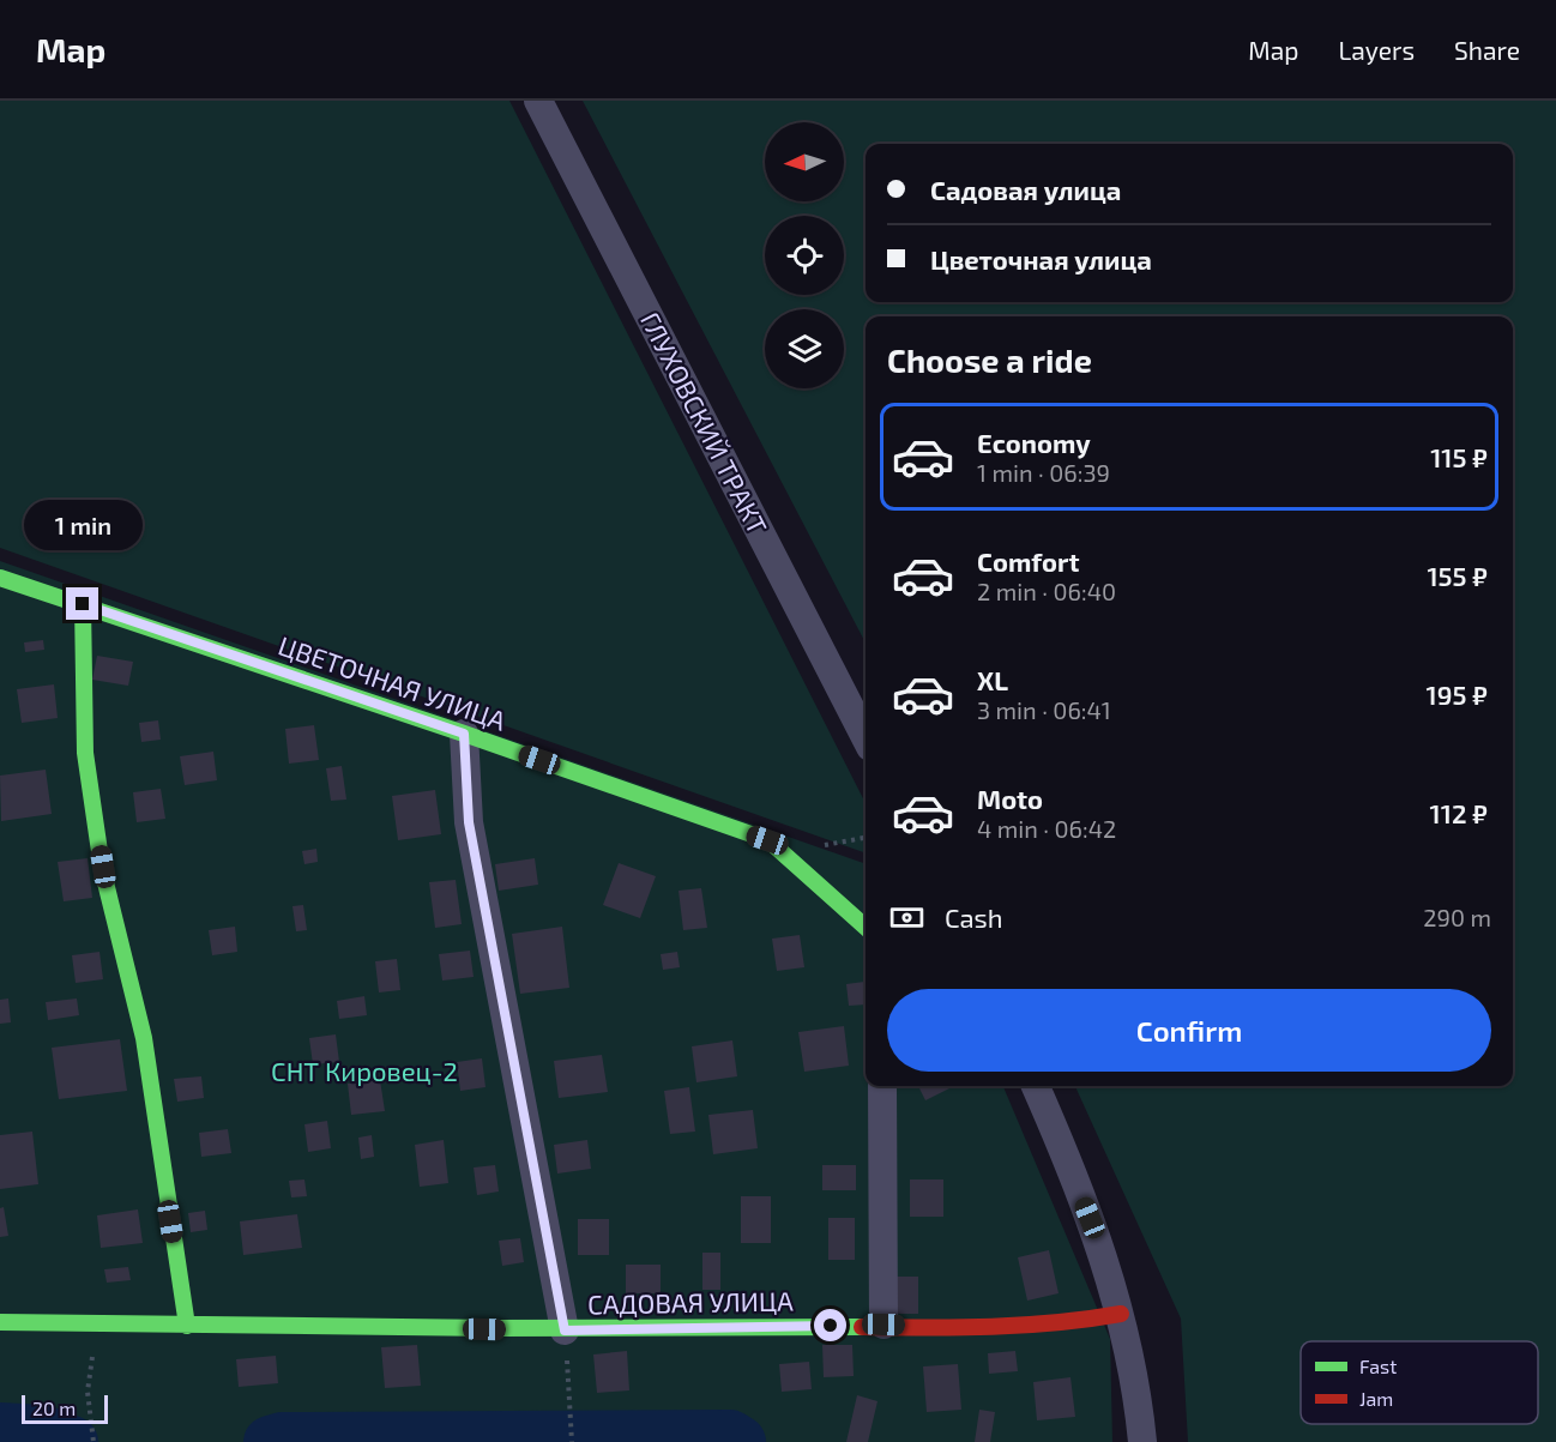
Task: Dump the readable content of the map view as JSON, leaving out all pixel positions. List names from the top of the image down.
{
  "streets": {
    "street": ["ГЛУХОВСКИЙ ТРАКТ", "ЦВЕТОЧНАЯ УЛИЦА", "САДОВАЯ УЛИЦА"]
  },
  "parks": ["СНТ Кировец-2"],
  "legend": ["Fast", "Jam"],
  "scale_bar": "20 m",
  "north": "left",
  "page": {
    "header": "Map",
    "nav": ["Map", "Layers", "Share"],
    "banner": ["Садовая улица", "Цветочная улица"],
    "heading": "Choose a ride",
    "list": [
      {
        "name": "Economy",
        "note": "1 min · 06:39",
        "value": "115 ₽"
      },
      {
        "name": "Comfort",
        "note": "2 min · 06:40",
        "value": "155 ₽"
      },
      {
        "name": "XL",
        "note": "3 min · 06:41",
        "value": "195 ₽"
      },
      {
        "name": "Moto",
        "note": "4 min · 06:42",
        "value": "112 ₽"
      }
    ],
    "bubble": "1 min",
    "pay": ["Cash", "290 m"],
    "buttons": "Confirm",
    "scale": "20 m"
  }
}
